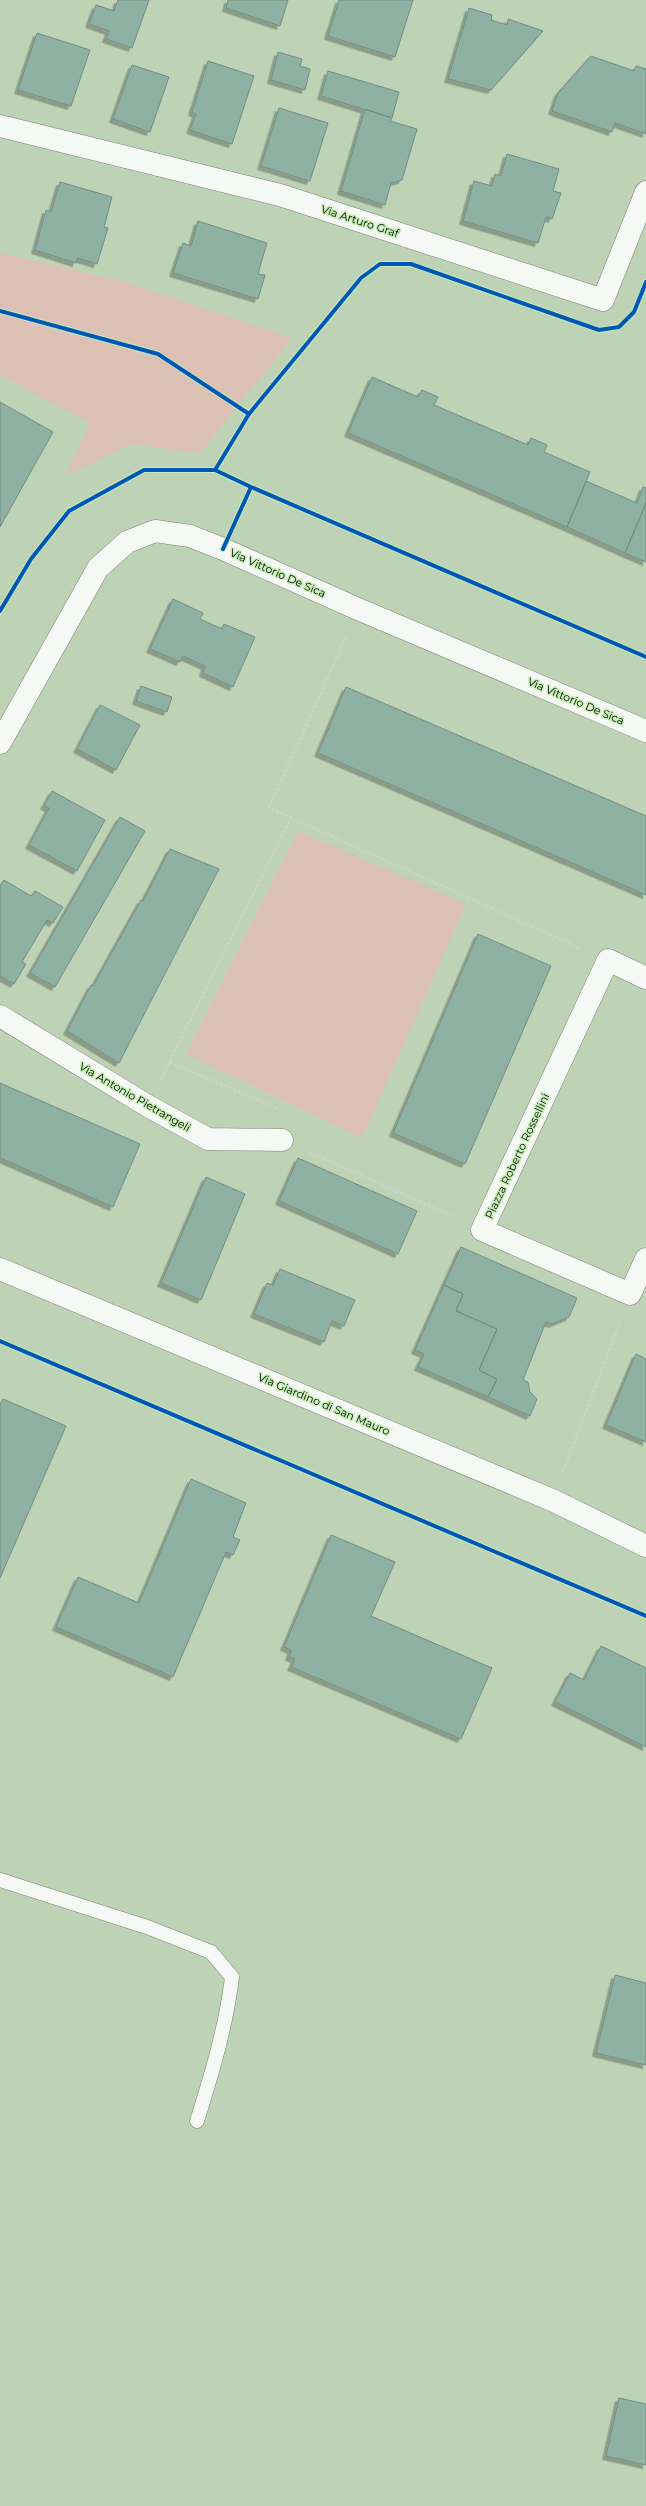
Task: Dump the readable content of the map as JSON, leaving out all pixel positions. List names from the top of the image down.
{
  "streets": {
    "street": [
      "Via Arturo Graf",
      "Via Vittorio De Sica",
      "Via Antonio Pietrangeli",
      "Piazza Roberto Rossellini",
      "Via Giardino di San Mauro"
    ]
  }
}
